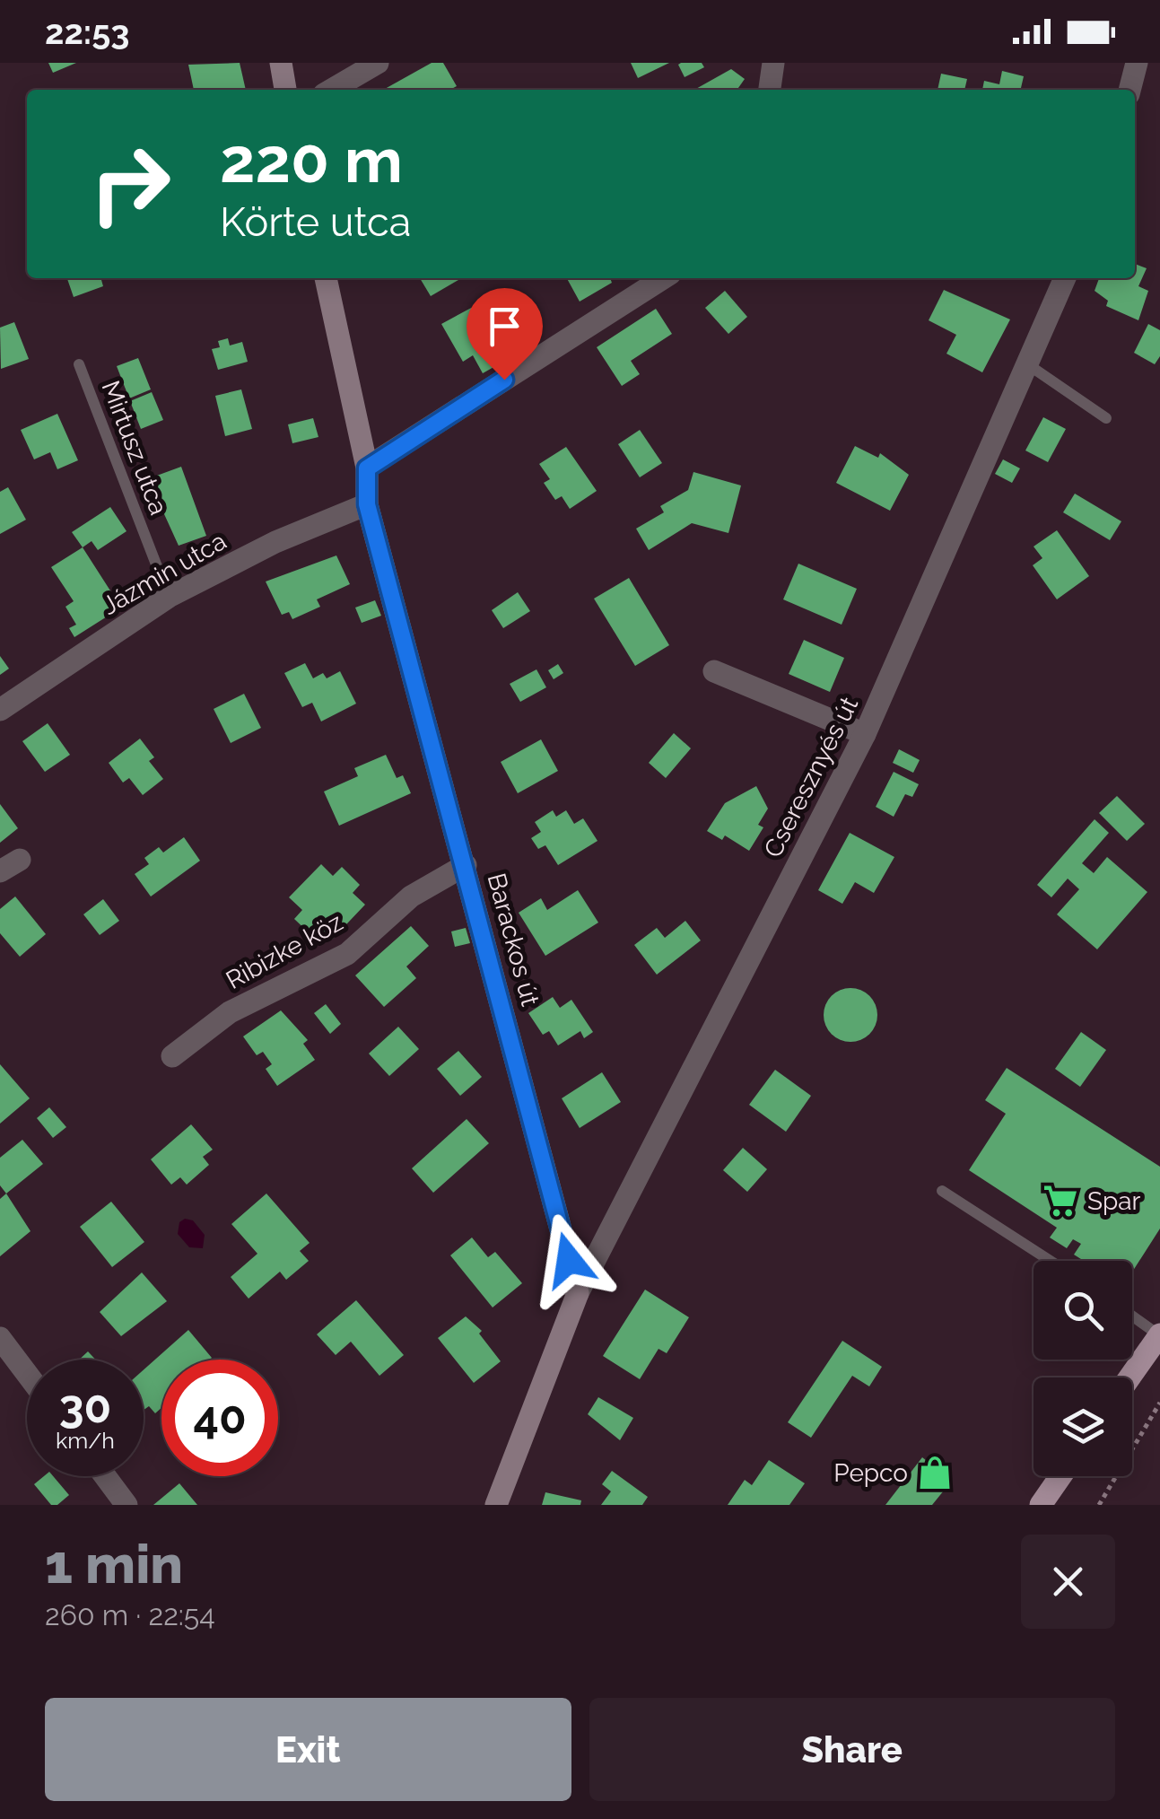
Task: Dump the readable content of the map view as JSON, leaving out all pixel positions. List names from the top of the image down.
{
  "streets": {
    "street": [
      "Jázmin utca",
      "Cseresznyés út",
      "Barackos út",
      "Ribizke köz"
    ],
    "lane": ["Mirtusz utca"]
  },
  "crossings": [
    ["Mirtusz utca", "Jázmin utca"],
    ["Jázmin utca", "Barackos út"],
    ["Cseresznyés út", "Barackos út"],
    ["Barackos út", "Ribizke köz"]
  ],
  "places": {
    "supermarket": ["Spar"],
    "shop": ["Pepco"]
  },
  "page": {
    "status": "22:53",
    "turn": ["220 m", "Körte utca"],
    "speed": "30 km/h",
    "limit": "40",
    "heading": ["1 min", "260 m · 22:54"],
    "buttons": ["Exit", "Share"]
  }
}
